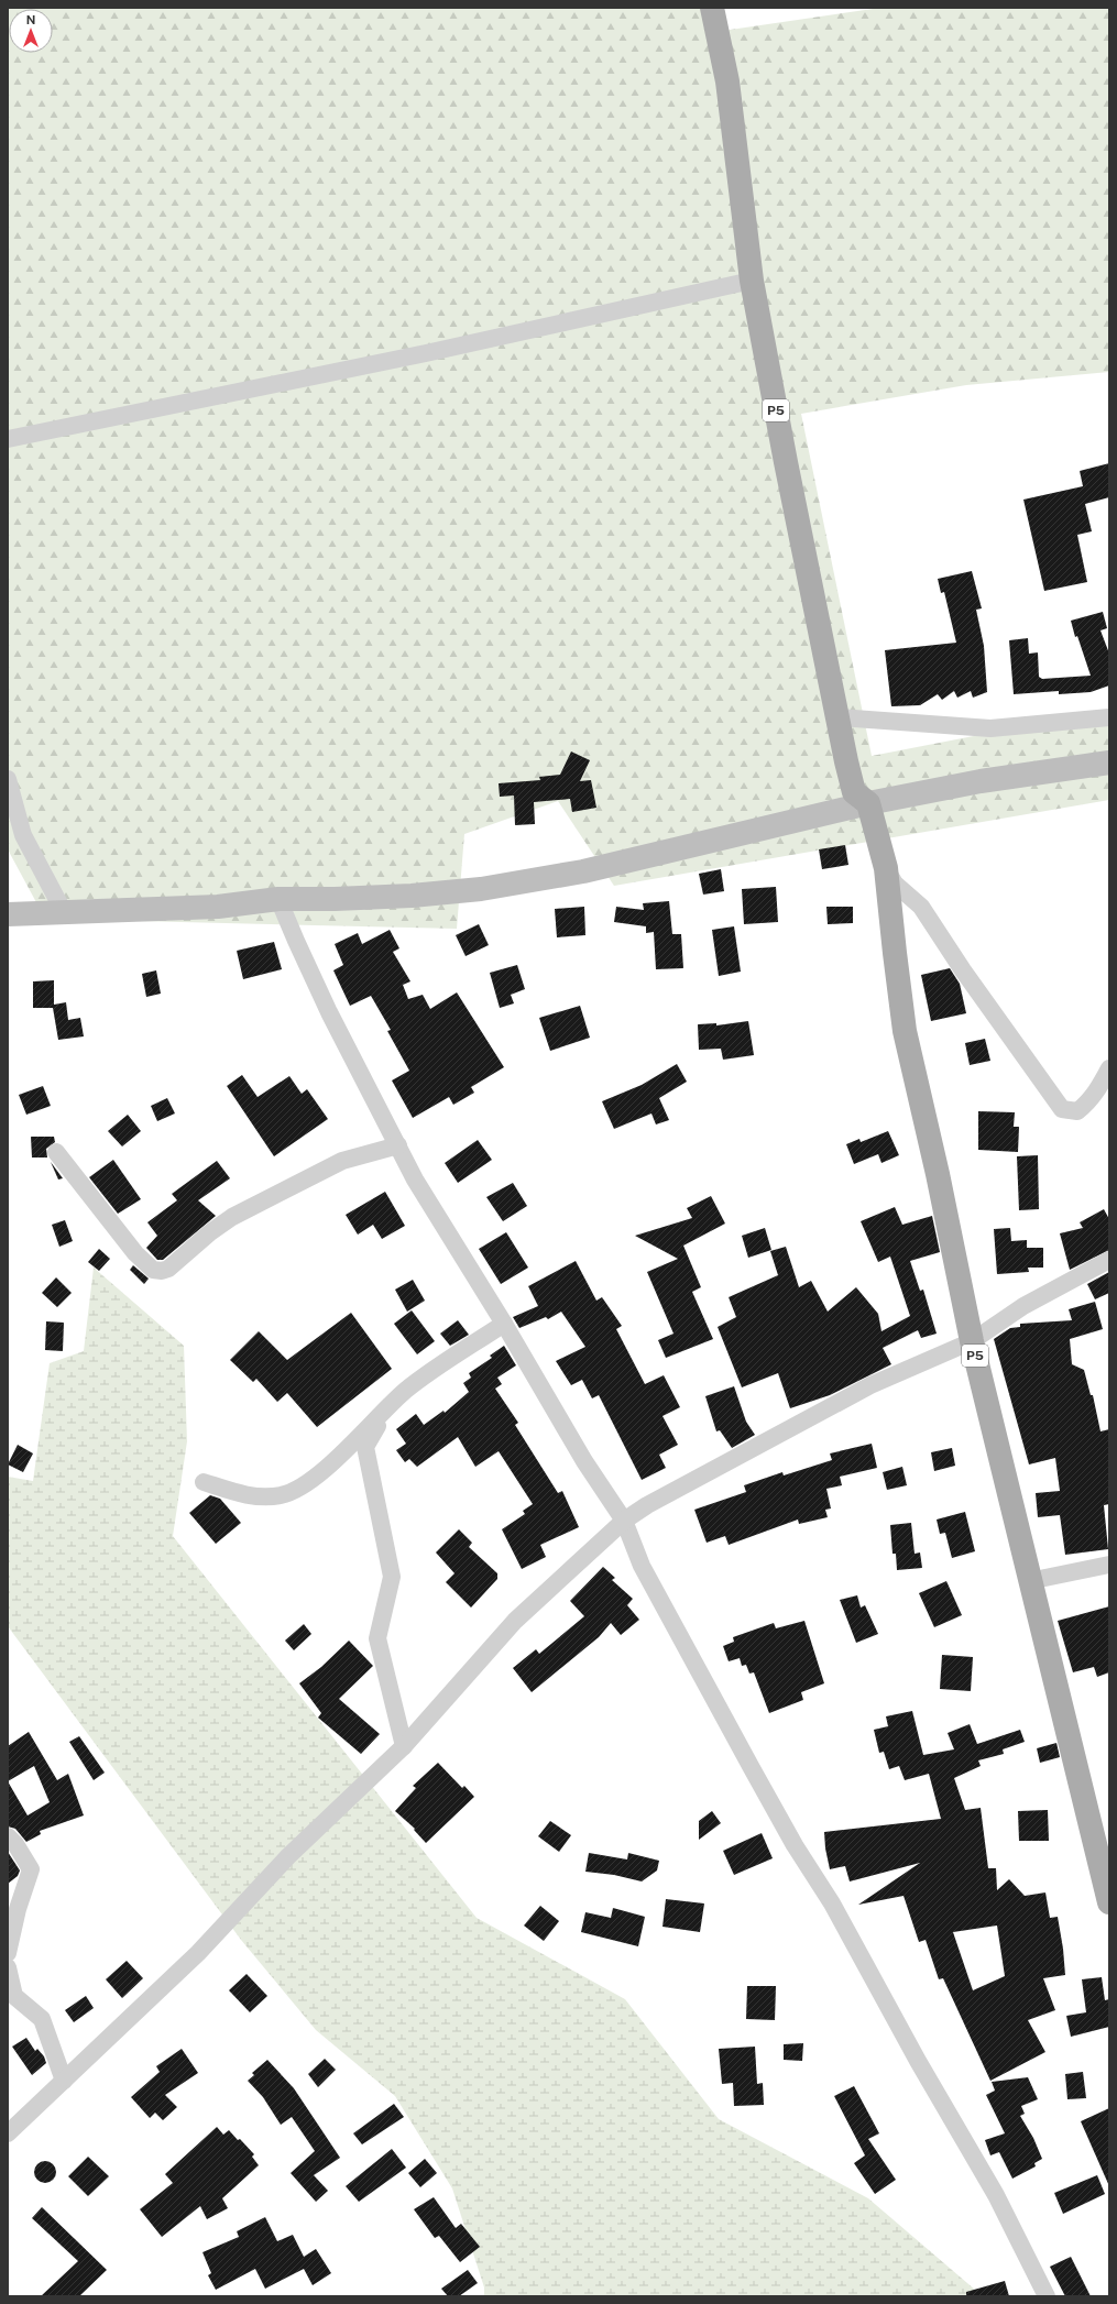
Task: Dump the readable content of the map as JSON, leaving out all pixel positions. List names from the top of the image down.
{
  "streets": {
    "main road": ["P5"]
  },
  "north": "top"
}
